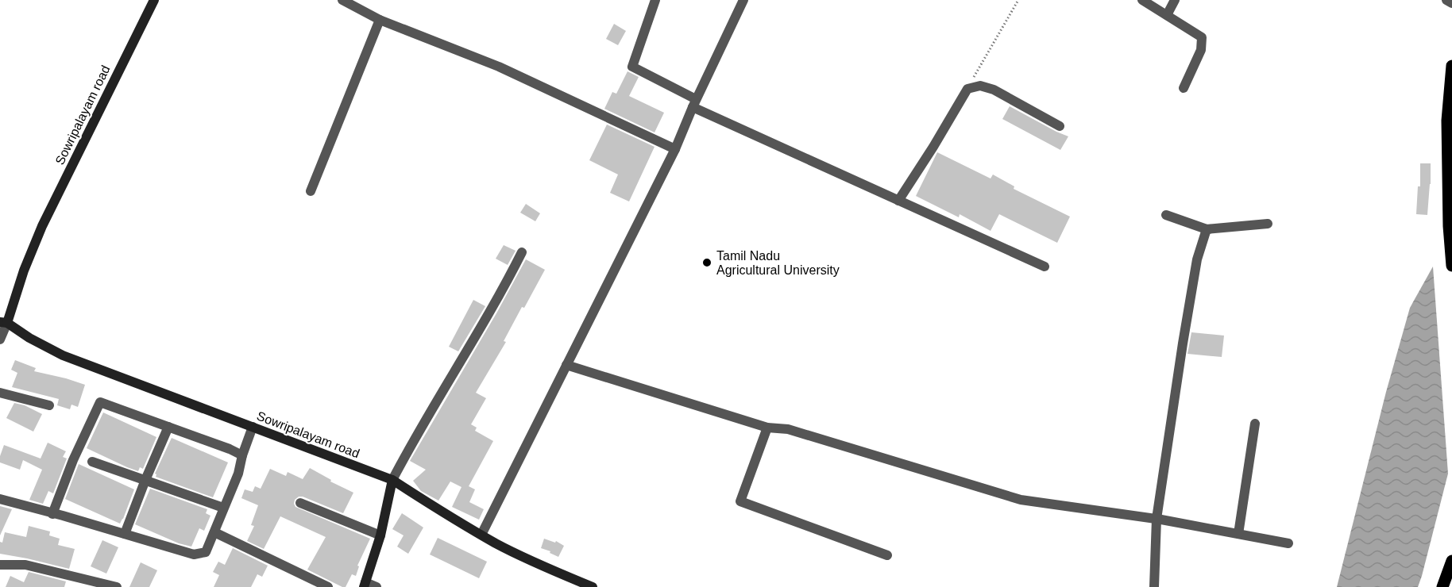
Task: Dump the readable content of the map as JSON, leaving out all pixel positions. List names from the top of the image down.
{
  "streets": {
    "street": ["Sowripalayam road"]
  },
  "places": ["Tamil Nadu Agricultural University"]
}
